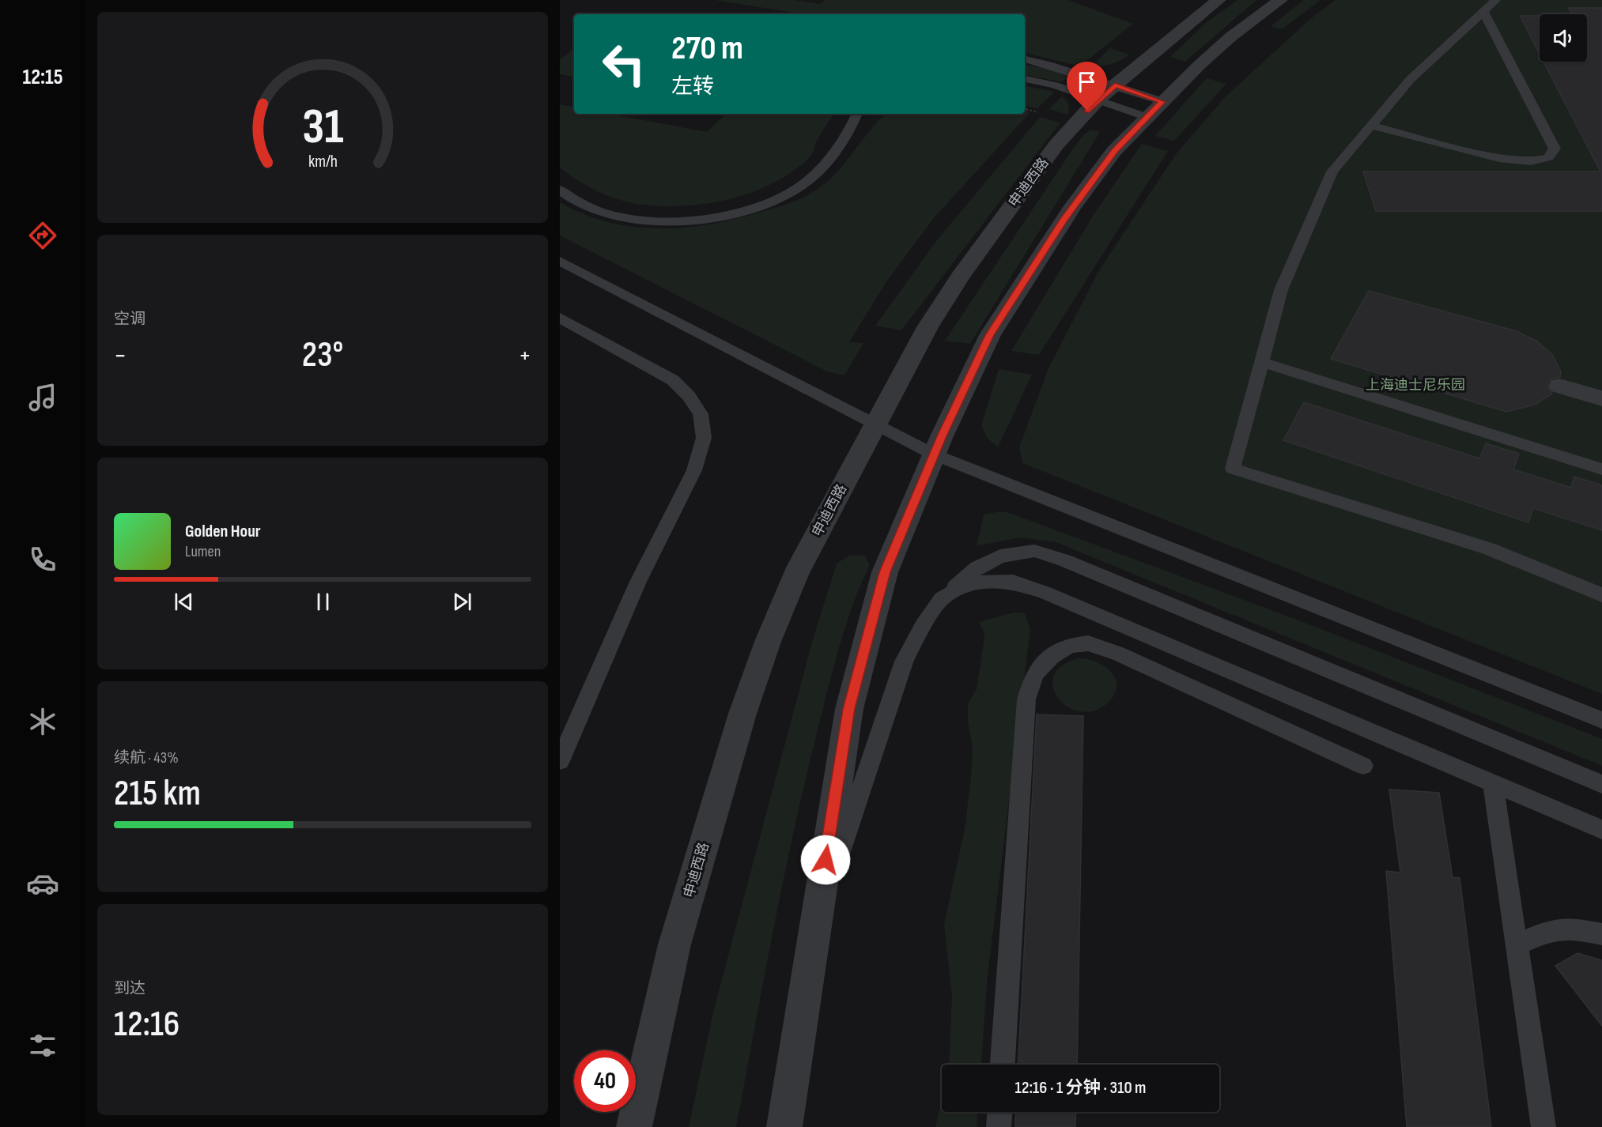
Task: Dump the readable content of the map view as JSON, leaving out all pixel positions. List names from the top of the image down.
{
  "streets": {
    "street": ["申迪西路"]
  },
  "parks": ["上海迪士尼乐园"],
  "page": {
    "tabs": "12:15",
    "turn": ["270 m", "左转"],
    "tile": [
      "空调",
      ["续航 · 43%", "215 km"],
      ["到达", "12:16"]
    ],
    "heat": ["−", "23°", "+"],
    "song": ["Golden Hour", "Lumen"],
    "limit": "40",
    "trip": "12:16 · 1 分钟 · 310 m",
    "gauge": ["31", "km/h"]
  }
}
